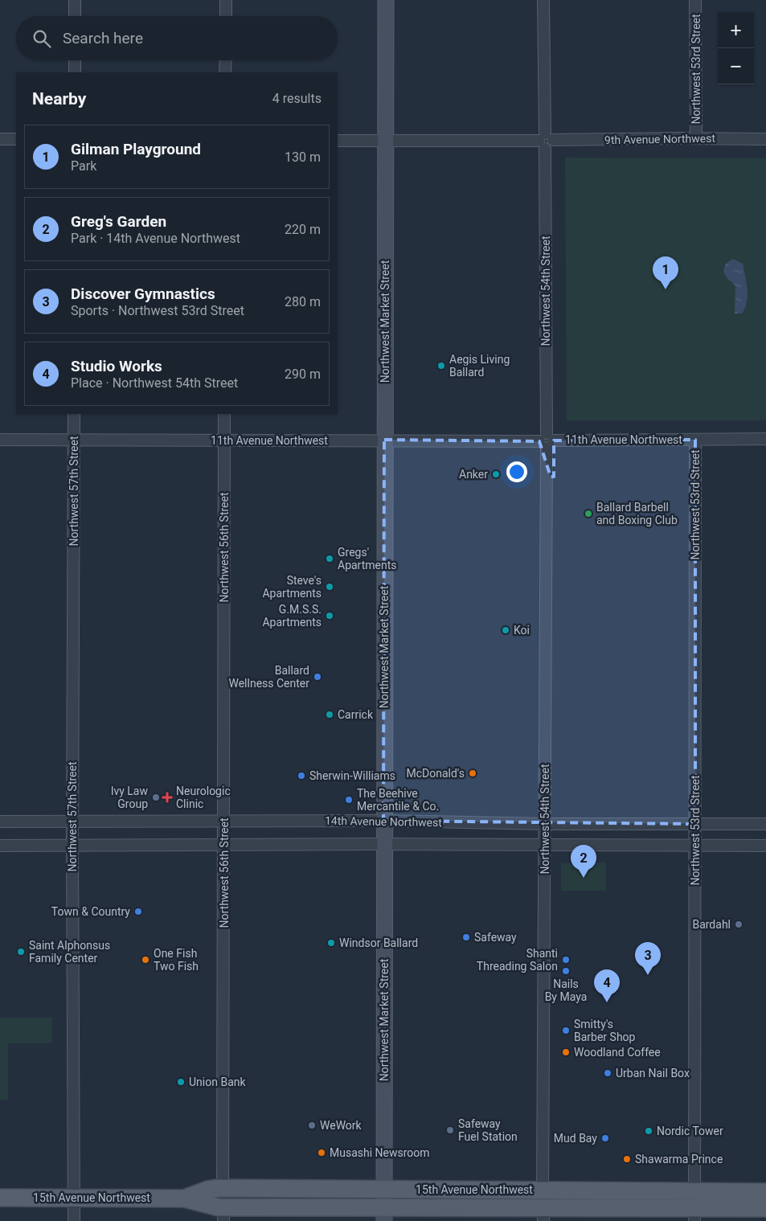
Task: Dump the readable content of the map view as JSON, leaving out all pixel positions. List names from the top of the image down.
{
  "streets": {
    "main road": ["Northwest Market Street", "15th Avenue Northwest"],
    "street": [
      "Northwest 53rd Street",
      "9th Avenue Northwest",
      "Northwest 54th Street",
      "11th Avenue Northwest",
      "Northwest 57th Street",
      "Northwest 56th Street",
      "14th Avenue Northwest"
    ]
  },
  "crossings": [
    ["Northwest 53rd Street", "9th Avenue Northwest"],
    ["Northwest 53rd Street", "11th Avenue Northwest"],
    ["Northwest 53rd Street", "14th Avenue Northwest"],
    ["Northwest 53rd Street", "15th Avenue Northwest"],
    ["9th Avenue Northwest", "Northwest 54th Street"],
    ["9th Avenue Northwest", "Northwest Market Street"],
    ["Northwest 54th Street", "11th Avenue Northwest"],
    ["Northwest 54th Street", "14th Avenue Northwest"],
    ["Northwest 54th Street", "15th Avenue Northwest"],
    ["Northwest Market Street", "11th Avenue Northwest"],
    ["Northwest Market Street", "14th Avenue Northwest"],
    ["Northwest Market Street", "15th Avenue Northwest"],
    ["11th Avenue Northwest", "Northwest 57th Street"],
    ["11th Avenue Northwest", "Northwest 56th Street"],
    ["Northwest 57th Street", "14th Avenue Northwest"],
    ["Northwest 57th Street", "15th Avenue Northwest"],
    ["Northwest 56th Street", "14th Avenue Northwest"],
    ["Northwest 56th Street", "15th Avenue Northwest"]
  ],
  "places": {
    "other": [
      "Aegis Living Ballard",
      "Anker",
      "Ballard Barbell and Boxing Club",
      "Gregs' Apartments",
      "Steve's Apartments",
      "G.M.S.S. Apartments",
      "Koi",
      "Ballard Wellness Center",
      "Carrick",
      "McDonald's",
      "Sherwin-Williams",
      "Ivy Law Group",
      "The Beehive Mercantile & Co.",
      "Town & Country",
      "Bardahl",
      "Safeway",
      "Windsor Ballard",
      "Saint Alphonsus Family Center",
      "One Fish Two Fish",
      "Shanti Threading Salon",
      "Nails By Maya",
      "Smitty's Barber Shop",
      "Woodland Coffee",
      "Urban Nail Box",
      "Union Bank",
      "WeWork",
      "Safeway Fuel Station",
      "Nordic Tower",
      "Mud Bay",
      "Musashi Newsroom",
      "Shawarma Prince"
    ],
    "health": ["Neurologic Clinic"]
  },
  "page": {
    "map_buttons": ["+", "−"],
    "search": "Search here",
    "heading": ["Nearby", "4 results"],
    "list": [
      {
        "mark": "1",
        "name": "Gilman Playground",
        "note": "Park",
        "value": "130 m"
      },
      {
        "mark": "2",
        "name": "Greg's Garden",
        "note": "Park · 14th Avenue Northwest",
        "value": "220 m"
      },
      {
        "mark": "3",
        "name": "Discover Gymnastics",
        "note": "Sports · Northwest 53rd Street",
        "value": "280 m"
      },
      {
        "mark": "4",
        "name": "Studio Works",
        "note": "Place · Northwest 54th Street",
        "value": "290 m"
      }
    ],
    "pins": [
      "1",
      "2",
      "3",
      "4"
    ]
  }
}
